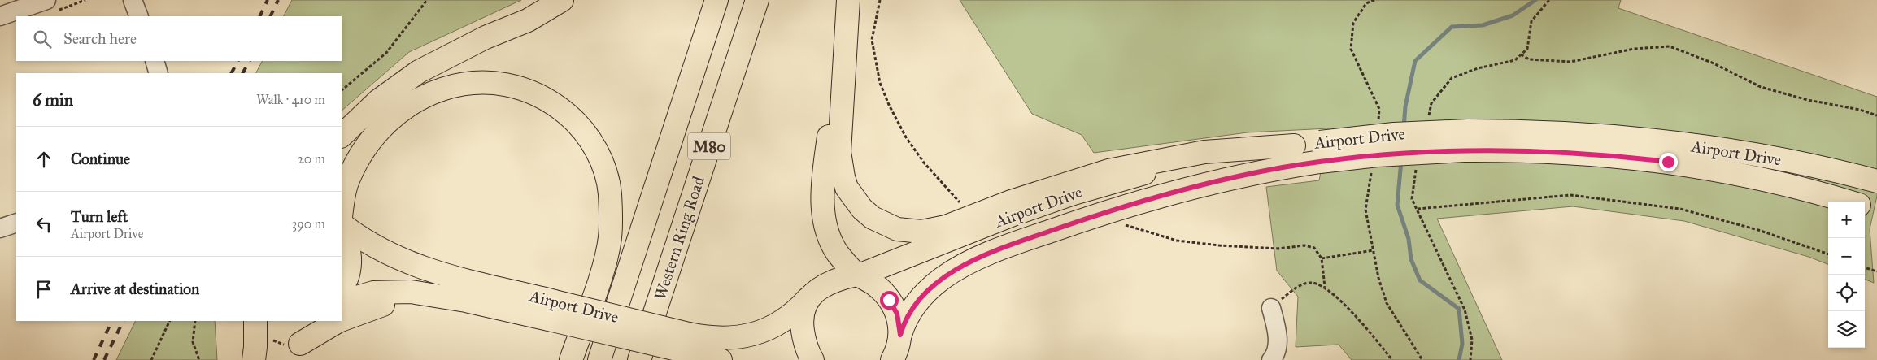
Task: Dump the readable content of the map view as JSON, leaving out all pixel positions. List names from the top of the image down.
{
  "streets": {
    "main road": ["Airport Drive", "M80", "Western Ring Road"]
  },
  "page": {
    "search": "Search here",
    "heading": ["6 min", "Walk · 410 m"],
    "list": [
      ["Continue", "20 m"],
      ["Turn left", "Airport Drive", "390 m"],
      "Arrive at destination"
    ],
    "map_buttons": ["+", "−"]
  }
}
